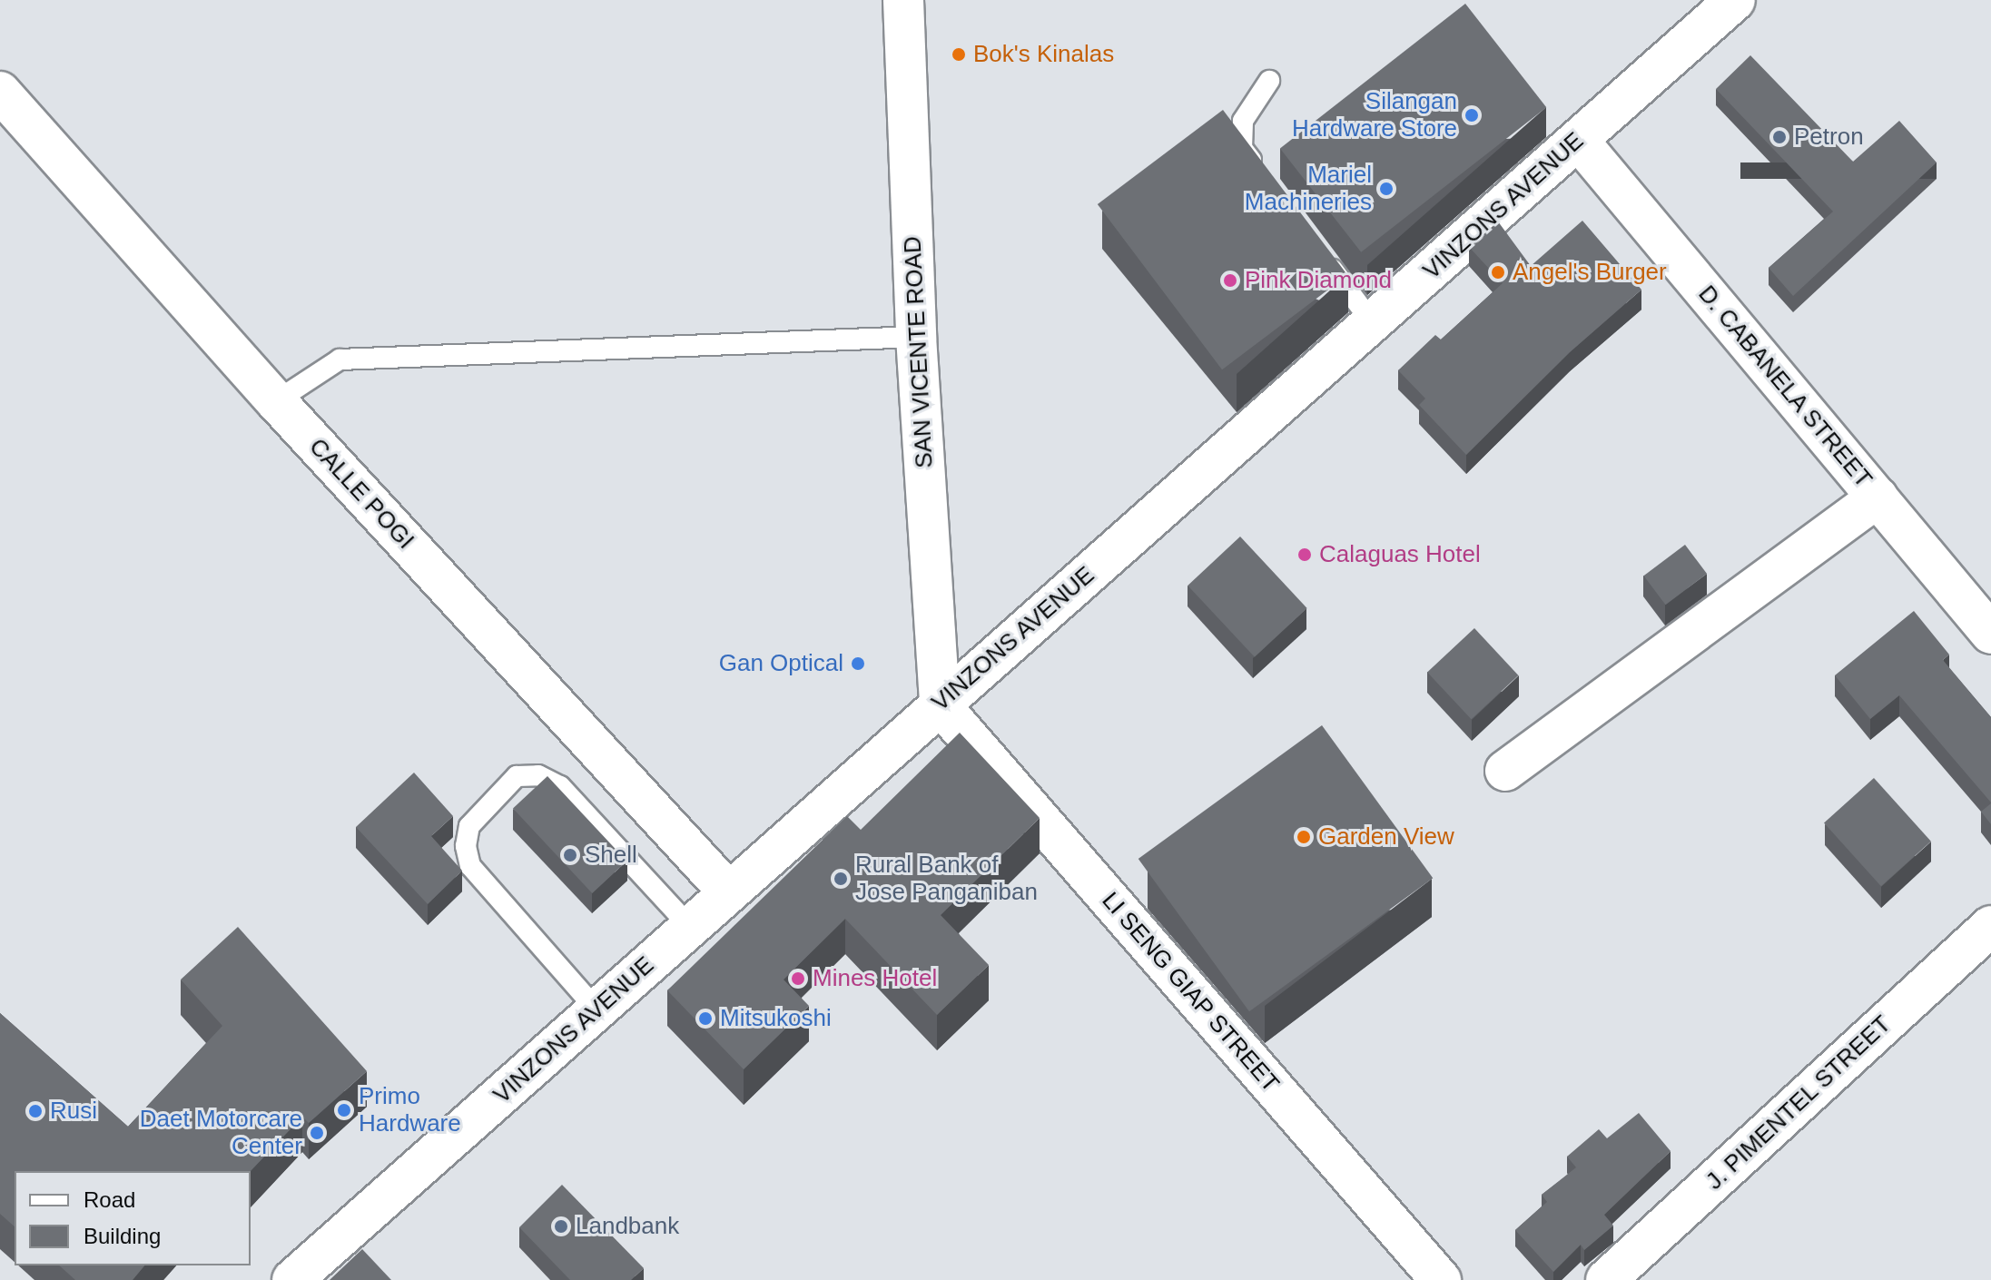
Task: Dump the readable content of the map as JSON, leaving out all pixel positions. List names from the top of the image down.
{
  "streets": {
    "street": [
      "VINZONS AVENUE",
      "SAN VICENTE ROAD",
      "D. CABANELA STREET",
      "CALLE POGI",
      "LI SENG GIAP STREET",
      "J. PIMENTEL STREET"
    ]
  },
  "crossings": [
    ["VINZONS AVENUE", "SAN VICENTE ROAD"],
    ["VINZONS AVENUE", "D. CABANELA STREET"],
    ["VINZONS AVENUE", "CALLE POGI"],
    ["VINZONS AVENUE", "LI SENG GIAP STREET"],
    ["SAN VICENTE ROAD", "LI SENG GIAP STREET"]
  ],
  "places": [
    "Bok's Kinalas",
    "Silangan Hardware Store",
    "Petron",
    "Mariel Machineries",
    "Angel's Burger",
    "Pink Diamond",
    "Calaguas Hotel",
    "Gan Optical",
    "Garden View",
    "Shell",
    "Rural Bank of Jose Panganiban",
    "Mines Hotel",
    "Mitsukoshi",
    "Primo Hardware",
    "Rusi",
    "Daet Motorcare Center",
    "Landbank"
  ],
  "legend": ["Road", "Building"]
}
